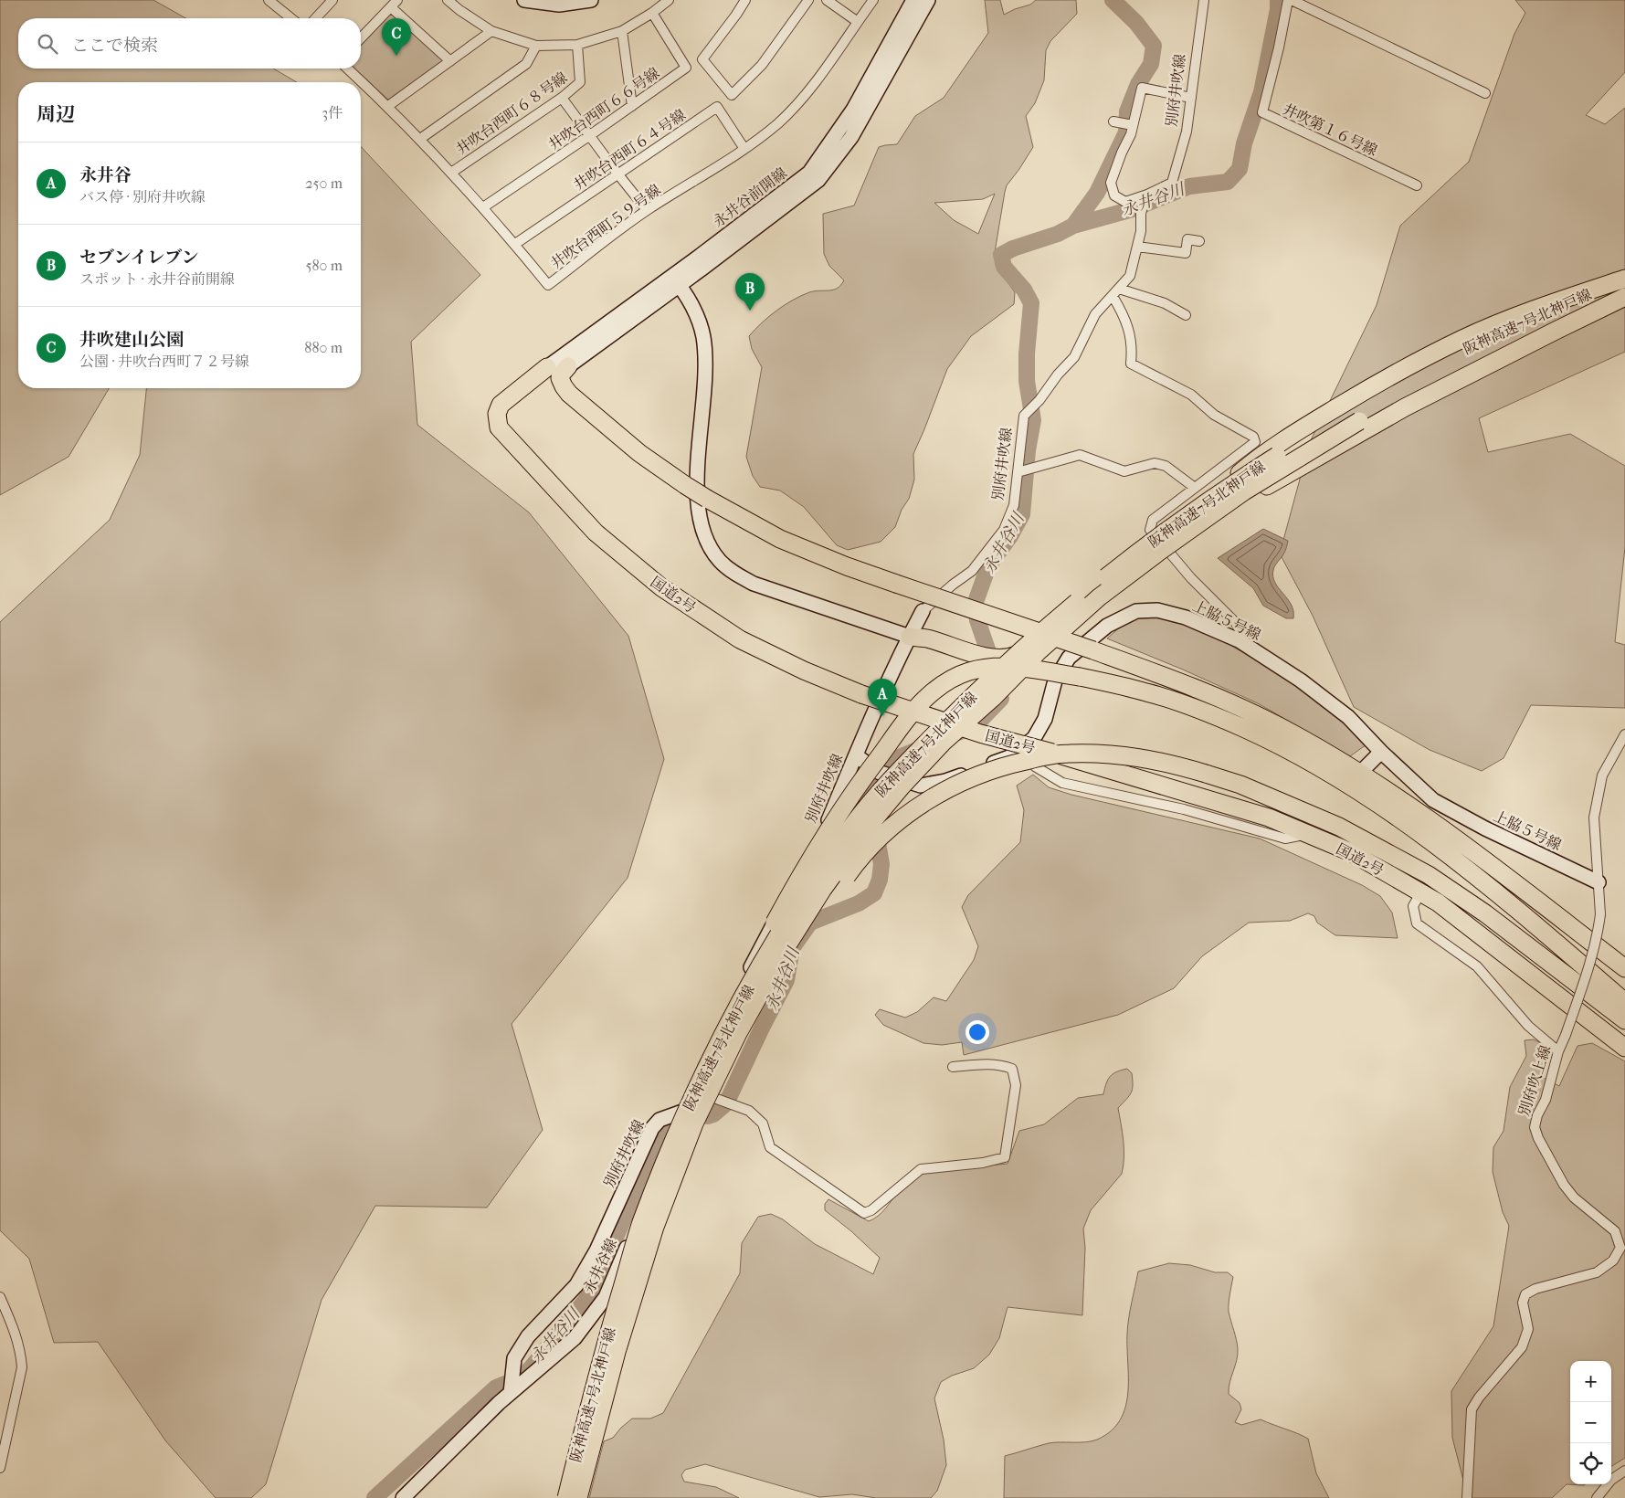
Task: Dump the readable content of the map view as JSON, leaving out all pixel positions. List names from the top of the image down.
{
  "streets": {
    "highway": ["阪神高速7号北神戸線", "国道2号"],
    "street": [
      "別府井吹線",
      "井吹台西町６６号線",
      "井吹台西町６８号線",
      "井吹第１６号線",
      "井吹台西町６４号線",
      "永井谷前開線",
      "井吹台西町５９号線",
      "上脇５号線",
      "別府吹上線",
      "永井谷線"
    ]
  },
  "crossings": [
    ["別府井吹線", "上脇５号線"],
    ["別府井吹線", "永井谷線"],
    ["井吹台西町６６号線", "井吹台西町５９号線"],
    ["井吹台西町６８号線", "井吹台西町５９号線"],
    ["井吹台西町６４号線", "井吹台西町５９号線"],
    ["永井谷前開線", "国道2号"],
    ["上脇５号線", "別府吹上線"]
  ],
  "water": ["永井谷川"],
  "page": {
    "pins": ["C", "B", "A"],
    "search": "ここで検索",
    "heading": ["周辺", "3件"],
    "list": [
      {
        "mark": "A",
        "name": "永井谷",
        "note": "バス停 · 別府井吹線",
        "value": "250 m"
      },
      {
        "mark": "B",
        "name": "セブンイレブン",
        "note": "スポット · 永井谷前開線",
        "value": "580 m"
      },
      {
        "mark": "C",
        "name": "井吹建山公園",
        "note": "公園 · 井吹台西町７２号線",
        "value": "880 m"
      }
    ],
    "map_buttons": ["+", "−"]
  }
}
